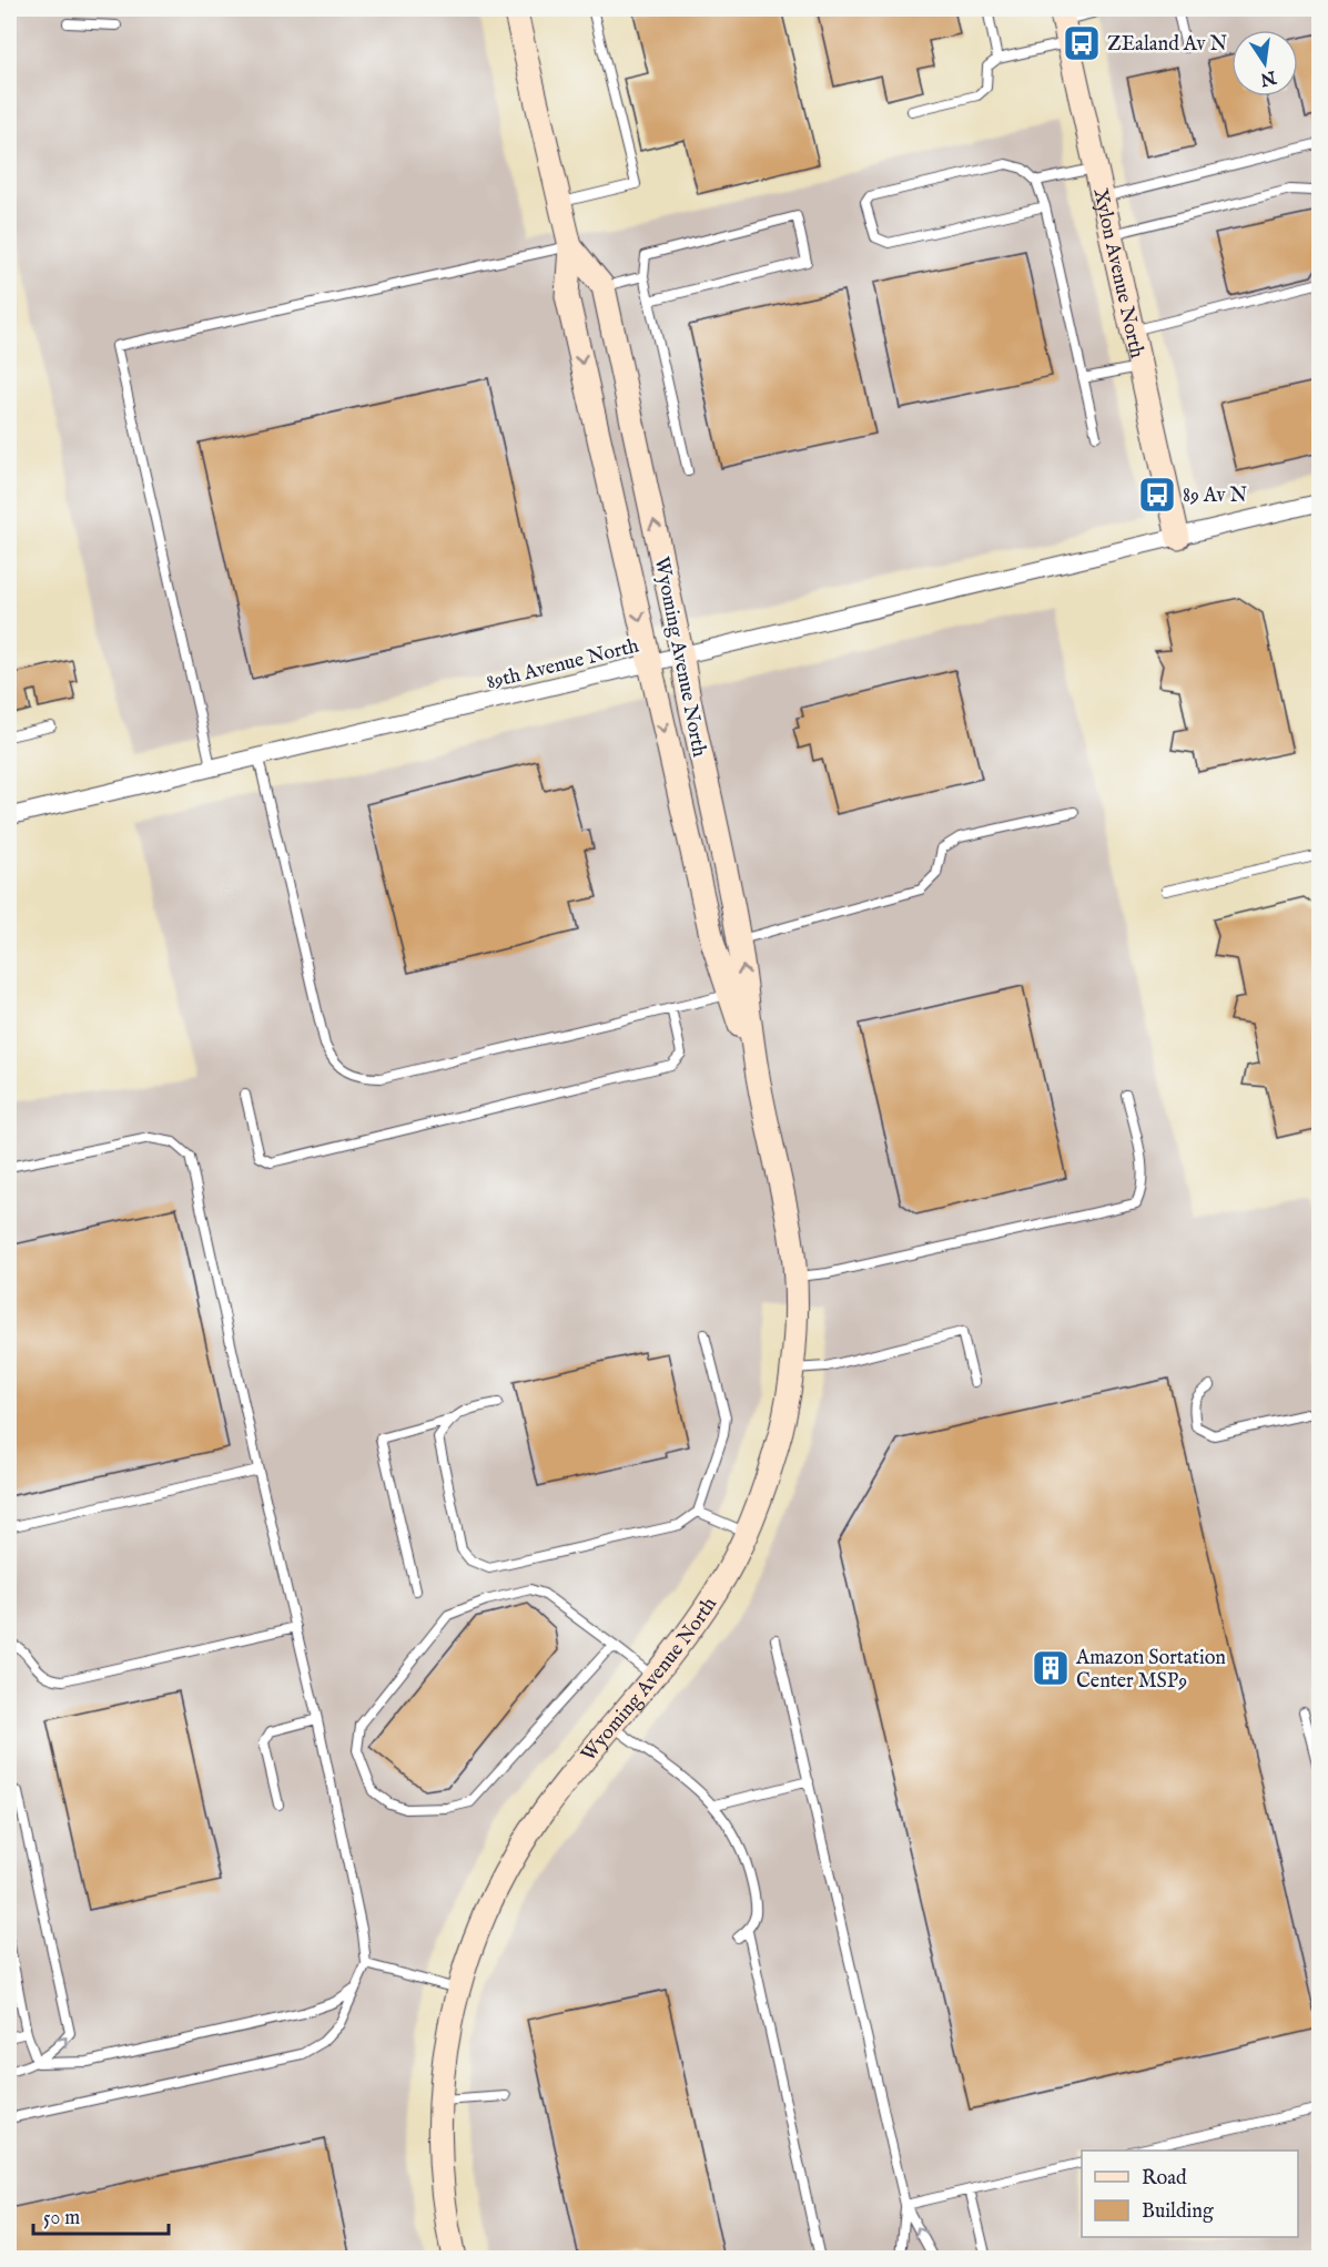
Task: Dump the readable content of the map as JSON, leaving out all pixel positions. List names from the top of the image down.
{
  "streets": {
    "street": ["Xylon Avenue North", "Wyoming Avenue North", "89th Avenue North"]
  },
  "crossings": [
    ["Xylon Avenue North", "89th Avenue North"],
    ["Wyoming Avenue North", "89th Avenue North"]
  ],
  "places": {
    "bus stop": ["ZEaland Av N", "89 Av N"],
    "building": ["Amazon Sortation Center MSP9"]
  },
  "legend": ["Road", "Building"],
  "scale_bar": "50 m",
  "north": "bottom"
}
